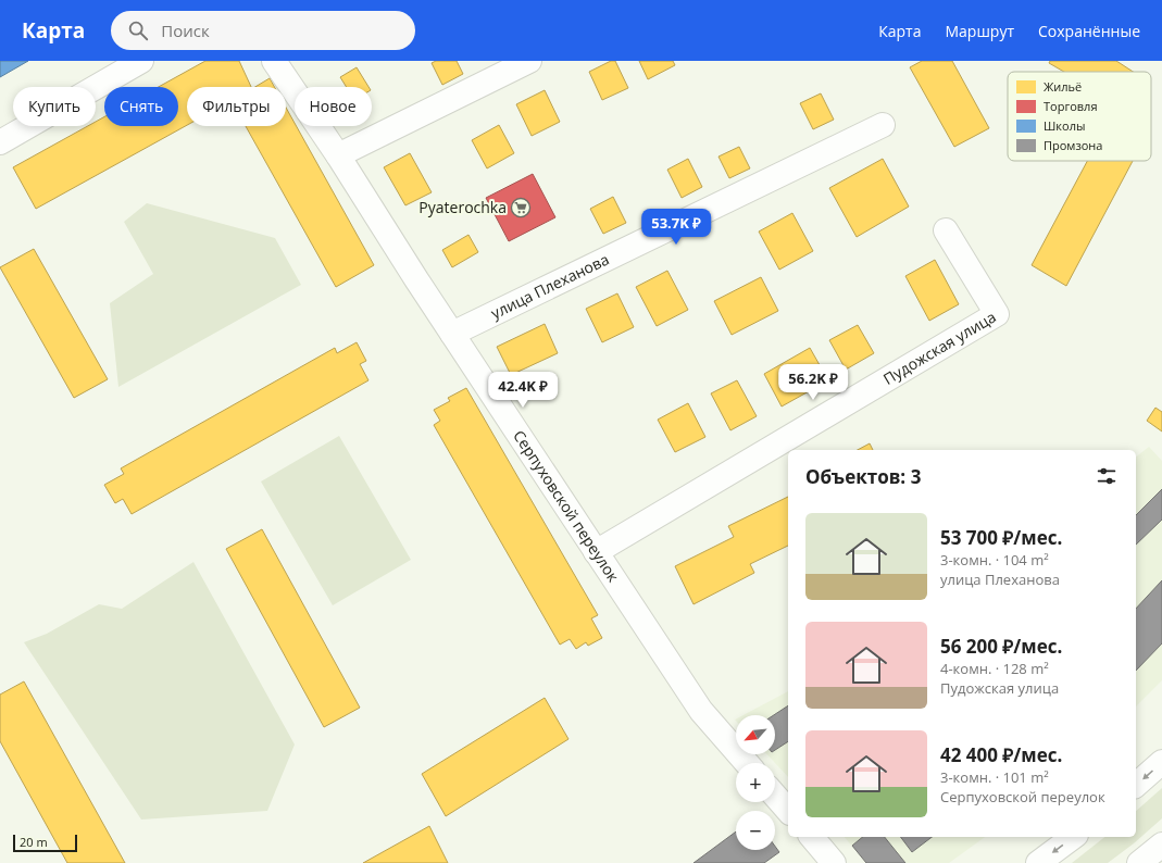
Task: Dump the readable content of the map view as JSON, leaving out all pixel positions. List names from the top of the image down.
{
  "streets": {
    "street": ["улица Плеханова", "Пудожская улица", "Серпуховской переулок"]
  },
  "crossings": [
    ["улица Плеханова", "Серпуховской переулок"],
    ["Пудожская улица", "Серпуховской переулок"]
  ],
  "places": {
    "supermarket": ["Pyaterochka"]
  },
  "legend": [
    "Жильё",
    "Торговля",
    "Школы",
    "Промзона"
  ],
  "scale_bar": "20 m",
  "north": "bottom left",
  "page": {
    "header": "Карта",
    "search": "Поиск",
    "nav": ["Карта", "Маршрут", "Сохранённые"],
    "chip": [
      "Купить",
      "Снять",
      "Фильтры",
      "Новое"
    ],
    "price": ["53.7K ₽", "56.2K ₽", "42.4K ₽"],
    "heading": "Объектов: 3",
    "list": [
      {
        "name": "53 700 ₽/мес.",
        "note": "3-комн. · 104 m² · улица Плеханова"
      },
      {
        "name": "56 200 ₽/мес.",
        "note": "4-комн. · 128 m² · Пудожская улица"
      },
      {
        "name": "42 400 ₽/мес.",
        "note": "3-комн. · 101 m² · Серпуховской переулок"
      }
    ],
    "map_buttons": ["+", "−"],
    "scale": "20 m"
  }
}
